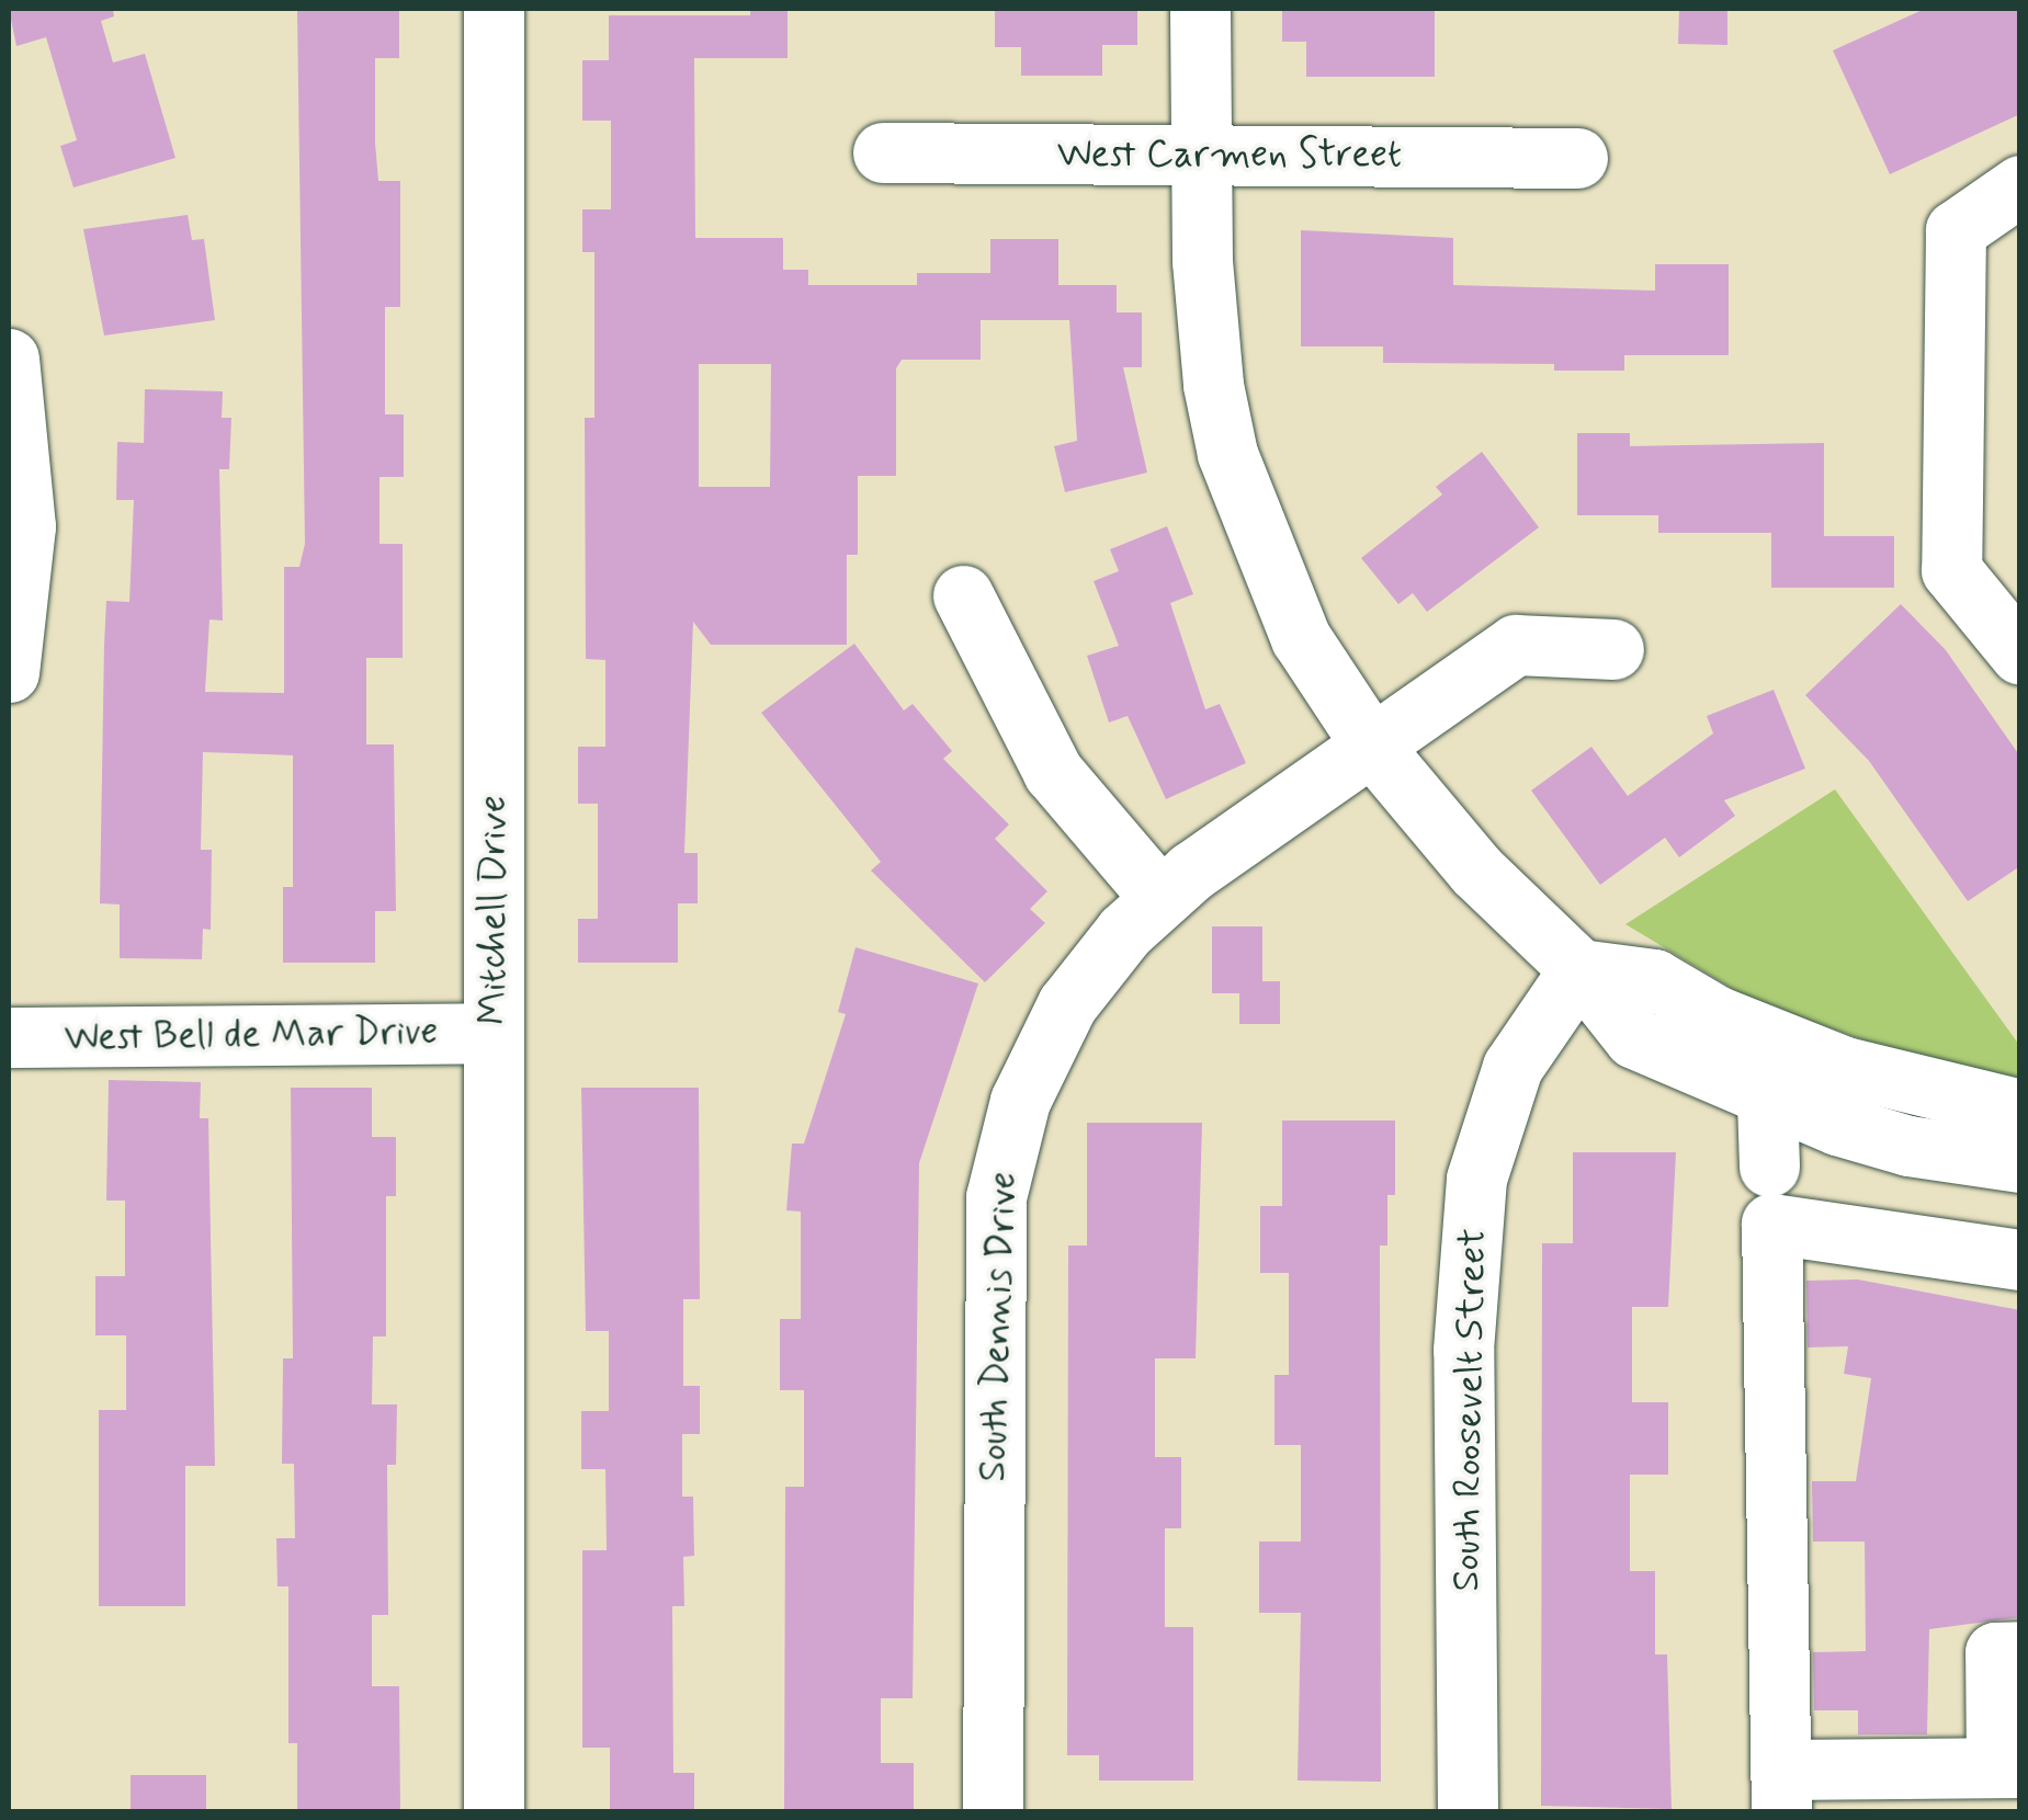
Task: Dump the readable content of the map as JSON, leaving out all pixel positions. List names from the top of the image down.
{
  "streets": {
    "street": [
      "West Carmen Street",
      "Mitchell Drive",
      "West Bell de Mar Drive",
      "South Dennis Drive",
      "South Roosevelt Street"
    ]
  },
  "crossings": [
    ["Mitchell Drive", "West Bell de Mar Drive"]
  ]
}
